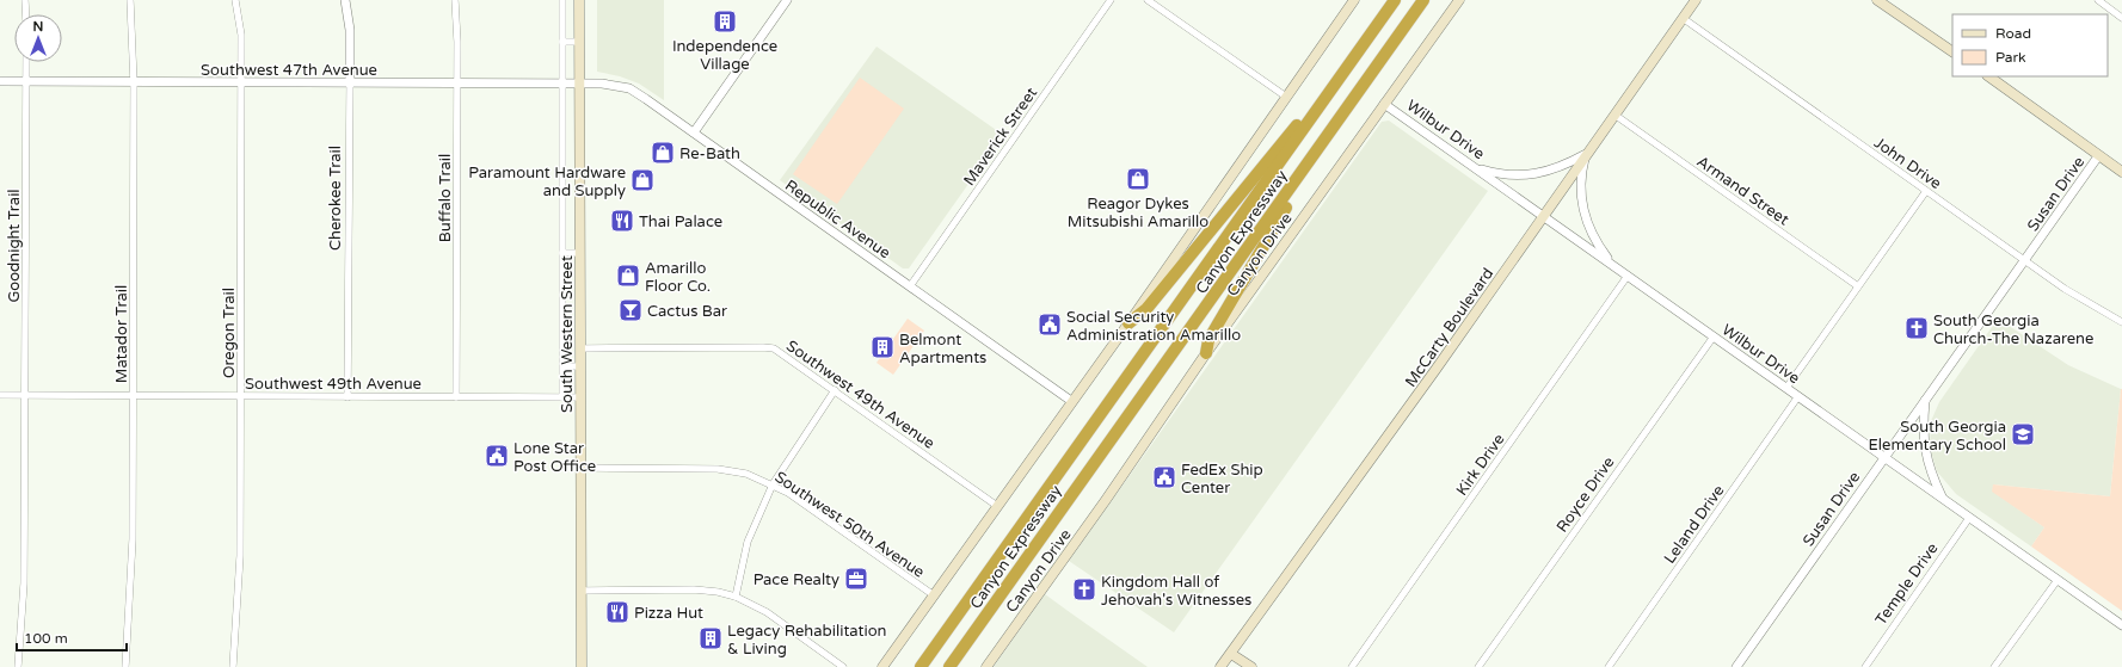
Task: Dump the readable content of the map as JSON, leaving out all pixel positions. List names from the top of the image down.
{
  "streets": {
    "highway": ["Canyon Expressway"],
    "main road": ["Canyon Drive", "McCarty Boulevard", "South Western Street"],
    "street": [
      "Southwest 47th Avenue",
      "Wilbur Drive",
      "Maverick Street",
      "John Drive",
      "Armand Street",
      "Susan Drive",
      "Cherokee Trail",
      "Buffalo Trail",
      "Republic Avenue",
      "Goodnight Trail",
      "Oregon Trail",
      "Matador Trail",
      "Southwest 49th Avenue",
      "Kirk Drive",
      "Royce Drive",
      "Southwest 50th Avenue",
      "Leland Drive",
      "Temple Drive"
    ]
  },
  "crossings": [
    ["Southwest 47th Avenue", "Cherokee Trail"],
    ["Southwest 47th Avenue", "Buffalo Trail"],
    ["Southwest 47th Avenue", "Republic Avenue"],
    ["Southwest 47th Avenue", "Goodnight Trail"],
    ["Southwest 47th Avenue", "Oregon Trail"],
    ["Southwest 47th Avenue", "Matador Trail"],
    ["Southwest 47th Avenue", "South Western Street"],
    ["Wilbur Drive", "Susan Drive"],
    ["Wilbur Drive", "Canyon Drive"],
    ["Wilbur Drive", "McCarty Boulevard"],
    ["Wilbur Drive", "Kirk Drive"],
    ["Wilbur Drive", "Royce Drive"],
    ["Wilbur Drive", "Leland Drive"],
    ["Wilbur Drive", "Temple Drive"],
    ["Maverick Street", "Republic Avenue"],
    ["John Drive", "Susan Drive"],
    ["John Drive", "McCarty Boulevard"],
    ["Armand Street", "McCarty Boulevard"],
    ["Cherokee Trail", "Southwest 49th Avenue"],
    ["Buffalo Trail", "Southwest 49th Avenue"],
    ["Republic Avenue", "South Western Street"],
    ["Goodnight Trail", "Southwest 49th Avenue"],
    ["Oregon Trail", "Southwest 49th Avenue"],
    ["Matador Trail", "Southwest 49th Avenue"],
    ["South Western Street", "Southwest 49th Avenue"],
    ["South Western Street", "Southwest 50th Avenue"]
  ],
  "places": {
    "building": ["Independence Village", "Belmont Apartments", "Legacy Rehabilitation & Living"],
    "shop": [
      "Re-Bath",
      "Reagor Dykes Mitsubishi Amarillo",
      "Paramount Hardware and Supply",
      "Amarillo Floor Co."
    ],
    "restaurant": ["Thai Palace", "Pizza Hut"],
    "bar": ["Cactus Bar"],
    "public building": ["Social Security Administration Amarillo", "Lone Star Post Office", "FedEx Ship Center"],
    "church": ["South Georgia Church-The Nazarene", "Kingdom Hall of Jehovah's Witnesses"],
    "school or university": ["South Georgia Elementary School"],
    "office": ["Pace Realty"]
  },
  "legend": ["Road", "Park"],
  "scale_bar": "100 m",
  "north": "top"
}
